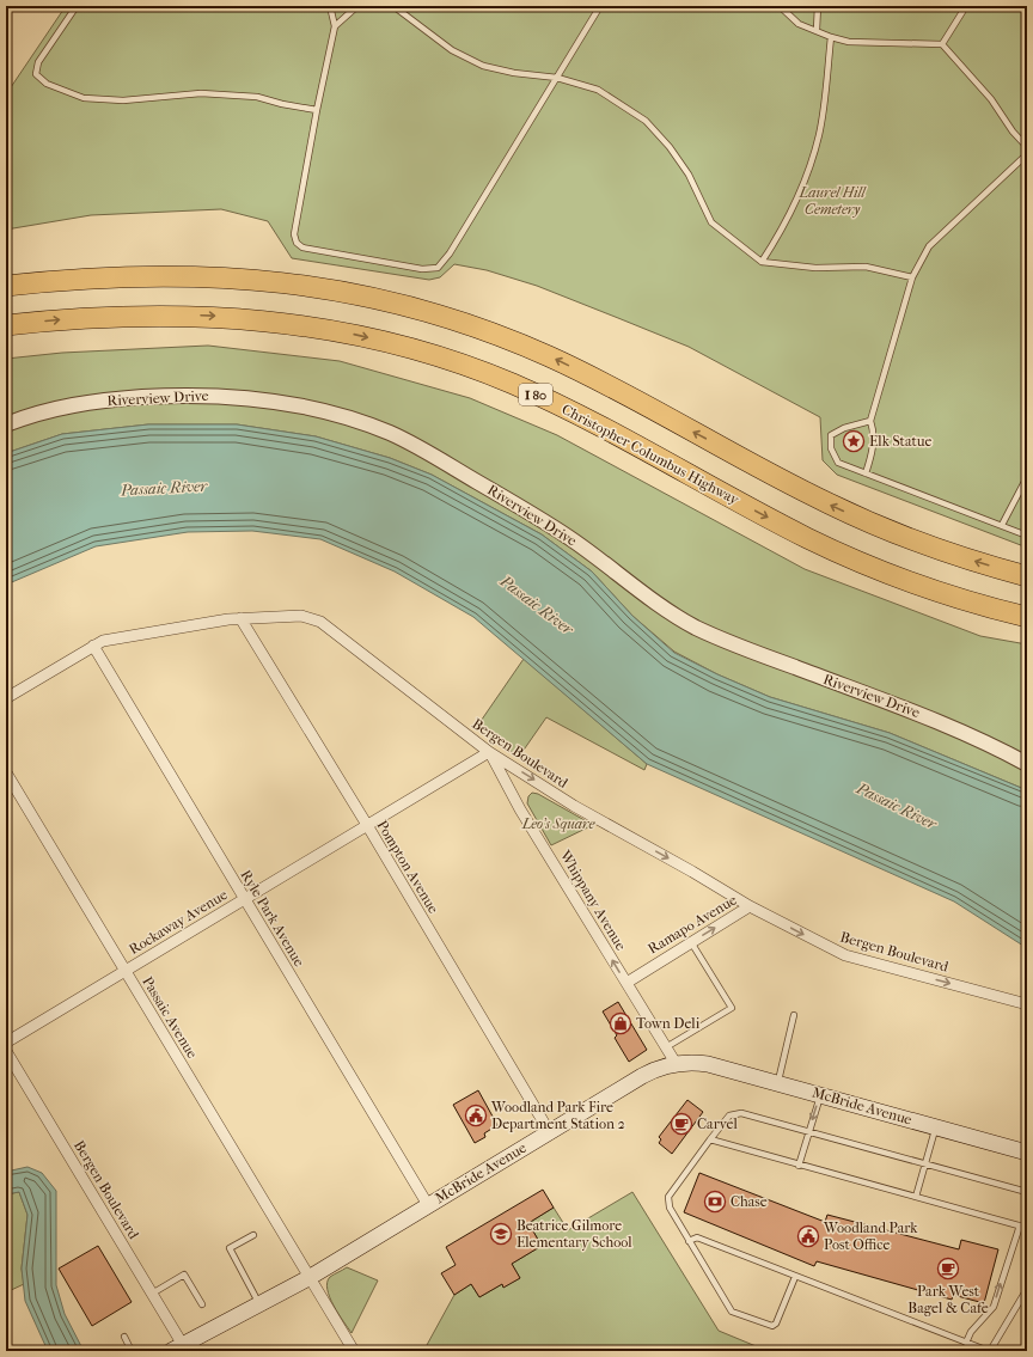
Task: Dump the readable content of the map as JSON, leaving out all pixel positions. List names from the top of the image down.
{
  "streets": {
    "highway": ["I 80", "Christopher Columbus Highway"],
    "main road": ["McBride Avenue"],
    "street": [
      "Riverview Drive",
      "Bergen Boulevard",
      "Pompton Avenue",
      "Whippany Avenue",
      "Ryle Park Avenue",
      "Rockaway Avenue",
      "Ramapo Avenue",
      "Passaic Avenue"
    ]
  },
  "crossings": [
    ["Bergen Boulevard", "Pompton Avenue"],
    ["Bergen Boulevard", "Whippany Avenue"],
    ["Bergen Boulevard", "Ryle Park Avenue"],
    ["Bergen Boulevard", "Rockaway Avenue"],
    ["Bergen Boulevard", "Ramapo Avenue"],
    ["Bergen Boulevard", "McBride Avenue"],
    ["Pompton Avenue", "Rockaway Avenue"],
    ["Pompton Avenue", "McBride Avenue"],
    ["Whippany Avenue", "Rockaway Avenue"],
    ["Whippany Avenue", "Ramapo Avenue"],
    ["Whippany Avenue", "McBride Avenue"],
    ["Ryle Park Avenue", "Rockaway Avenue"],
    ["Ryle Park Avenue", "McBride Avenue"],
    ["Rockaway Avenue", "Passaic Avenue"],
    ["Passaic Avenue", "McBride Avenue"]
  ],
  "one_way": ["Bergen Boulevard", "Whippany Avenue", "Ramapo Avenue"],
  "water": ["Passaic River"],
  "parks": ["Laurel Hill Cemetery", "Leo's Square"],
  "places": {
    "place": ["Elk Statue"],
    "shop": ["Town Deli"],
    "public building": ["Woodland Park Fire Department Station 2", "Woodland Park Post Office"],
    "cafe": ["Carvel", "Park West Bagel & Cafe"],
    "bank": ["Chase"],
    "school or university": ["Beatrice Gilmore Elementary School"]
  }
}
